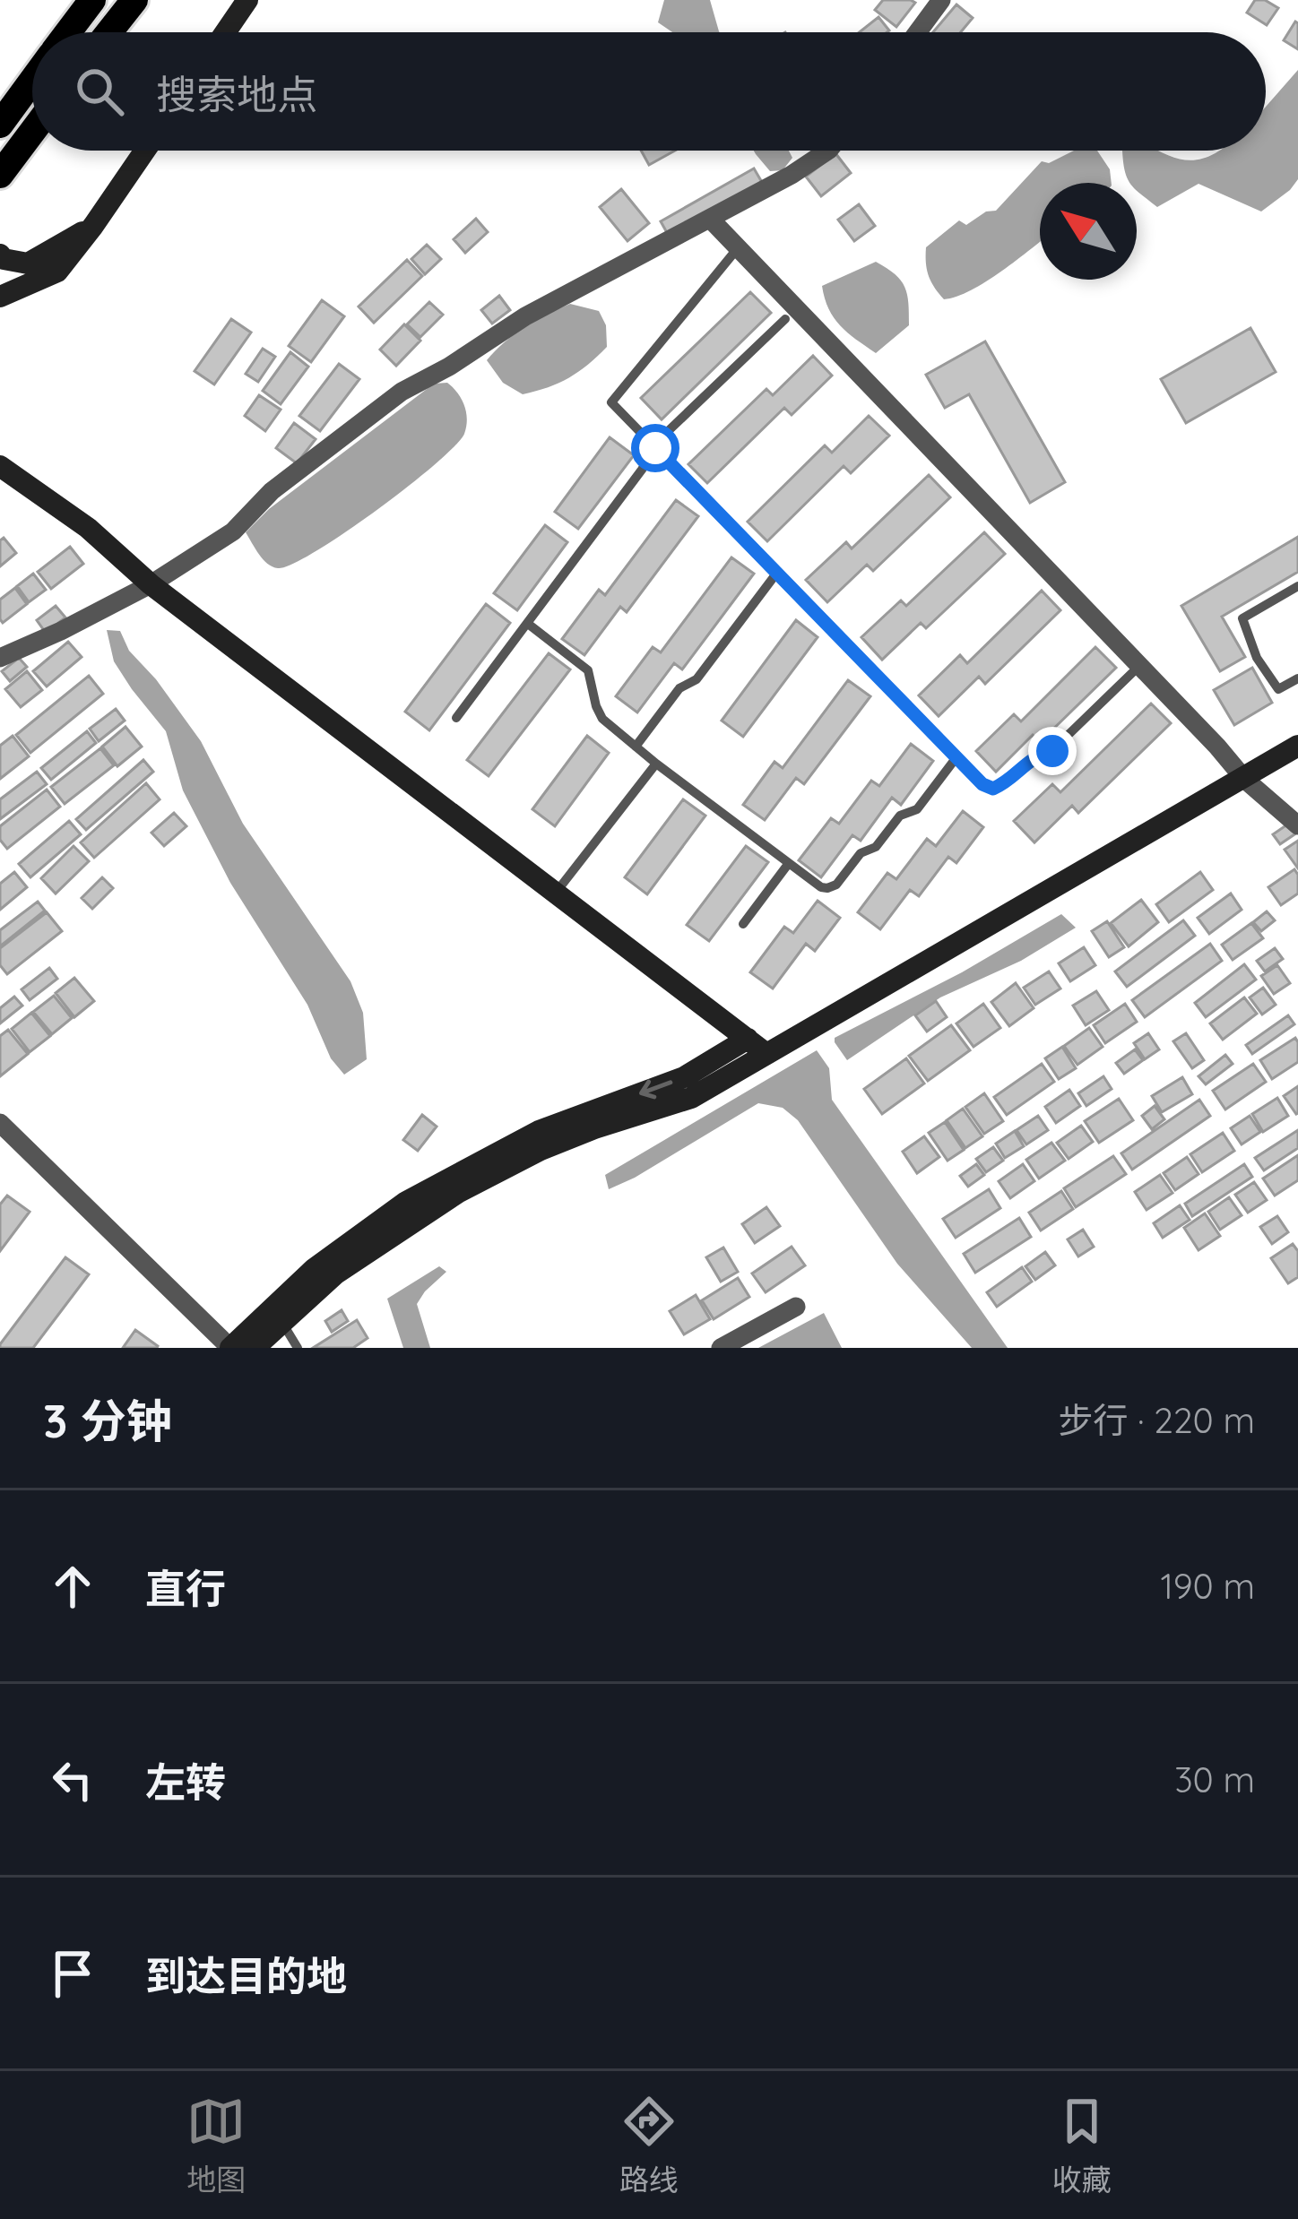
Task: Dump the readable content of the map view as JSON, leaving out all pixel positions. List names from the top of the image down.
{
  "north": "top left",
  "page": {
    "search": "搜索地点",
    "heading": ["3 分钟", "步行 · 220 m"],
    "list": [
      ["直行", "190 m"],
      ["左转", "30 m"],
      "到达目的地"
    ],
    "nav": ["地图", "路线", "收藏"]
  }
}
